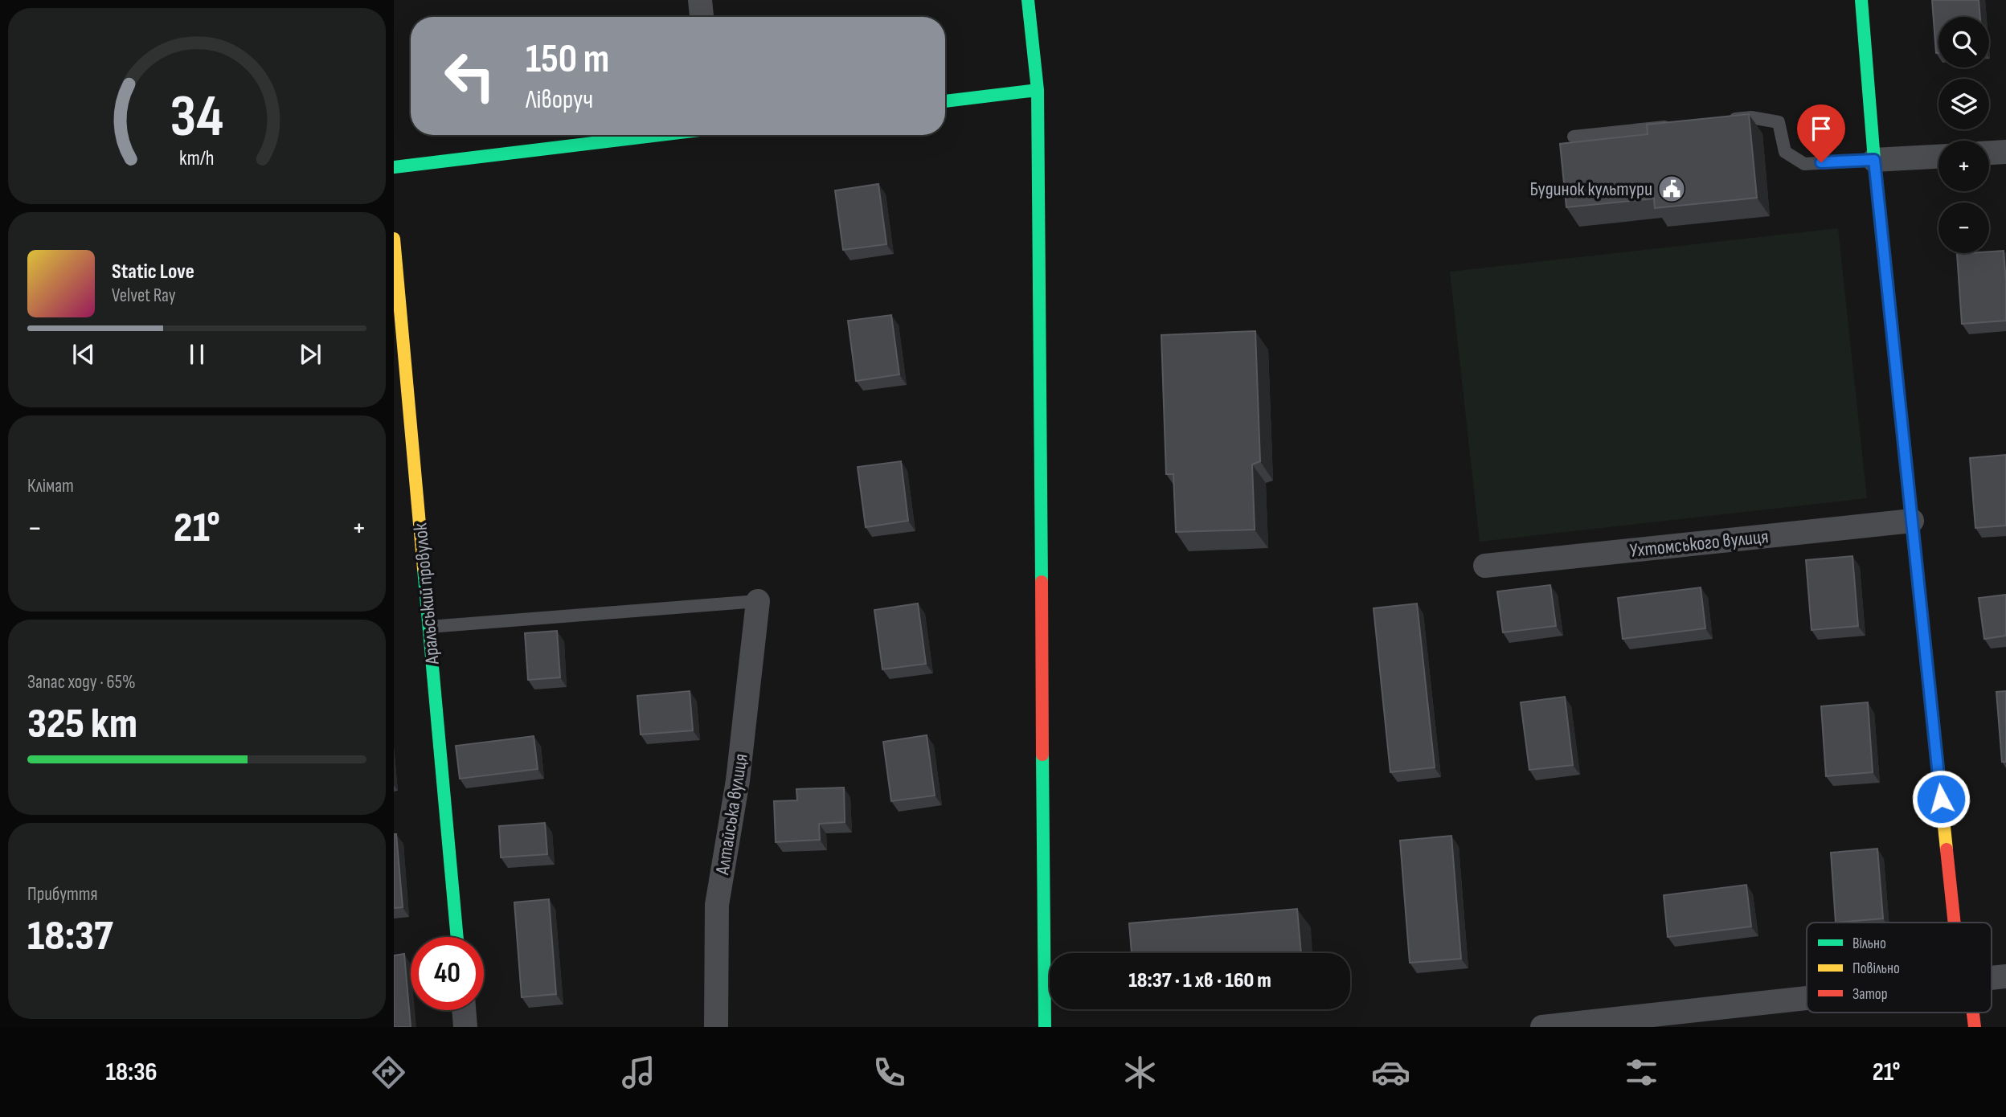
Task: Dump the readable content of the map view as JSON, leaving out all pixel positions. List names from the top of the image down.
{
  "streets": {
    "street": ["Ухтомського вулиця", "Аральський провулок", "Алтайська вулиця"]
  },
  "places": {
    "public building": ["Будинок культури"]
  },
  "legend": ["Вільно", "Повільно", "Затор"],
  "page": {
    "map_buttons": ["+", "−"],
    "turn": ["150 m", "Ліворуч"],
    "song": ["Static Love", "Velvet Ray"],
    "tile": [
      "Клімат",
      ["Запас ходу · 65%", "325 km"],
      ["Прибуття", "18:37"]
    ],
    "heat": ["−", "21°", "+"],
    "limit": "40",
    "trip": "18:37 · 1 хв · 160 m",
    "tabs": ["18:36", "21°"],
    "gauge": ["34", "km/h"]
  }
}
